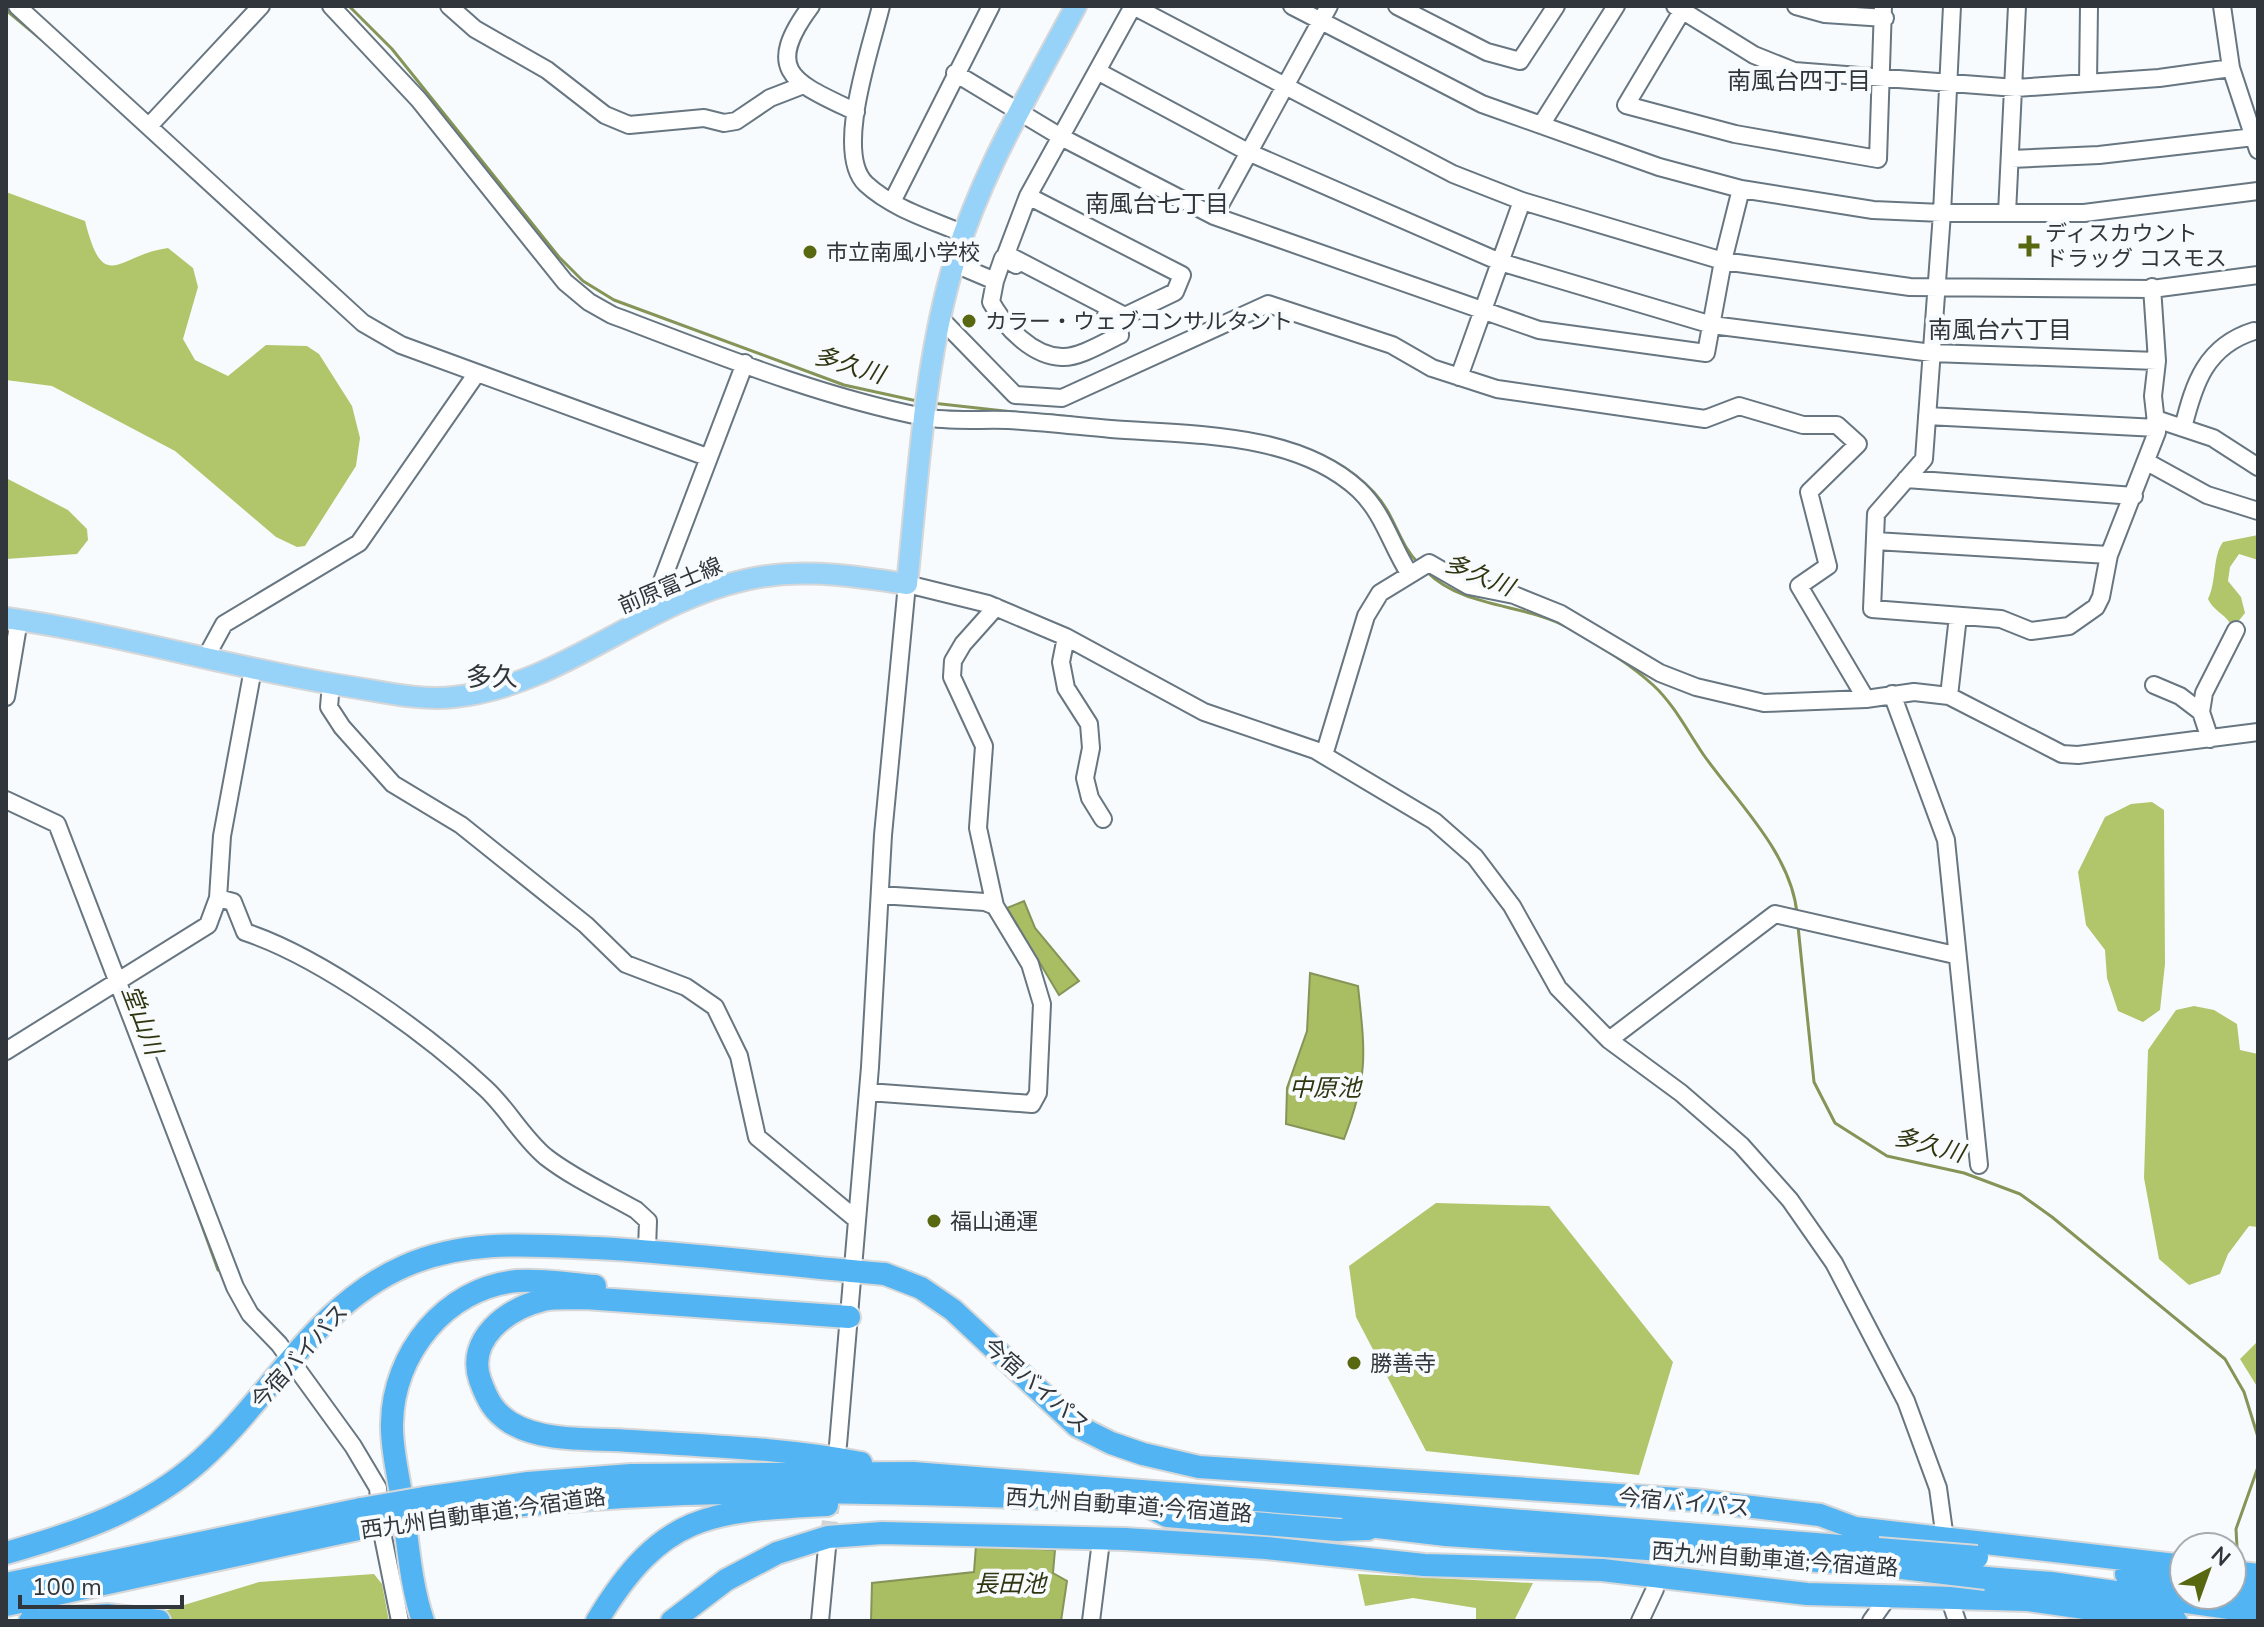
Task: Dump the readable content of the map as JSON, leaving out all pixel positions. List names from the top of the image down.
{
  "streets": {
    "highway": ["今宿バイパス", "西九州自動車道;今宿道路"],
    "main road": ["前原富士線"]
  },
  "districts": [
    "南風台四丁目",
    "南風台七丁目",
    "南風台六丁目",
    "多久"
  ],
  "water": [
    "多久川",
    "堂山川",
    "中原池",
    "長田池"
  ],
  "places": {
    "health": ["ディスカウント ドラッグ コスモス"],
    "other": [
      "市立南風小学校",
      "カラー・ウェブコンサルタント",
      "福山通運",
      "勝善寺"
    ]
  },
  "scale_bar": "100 m",
  "north": "top right"
}
